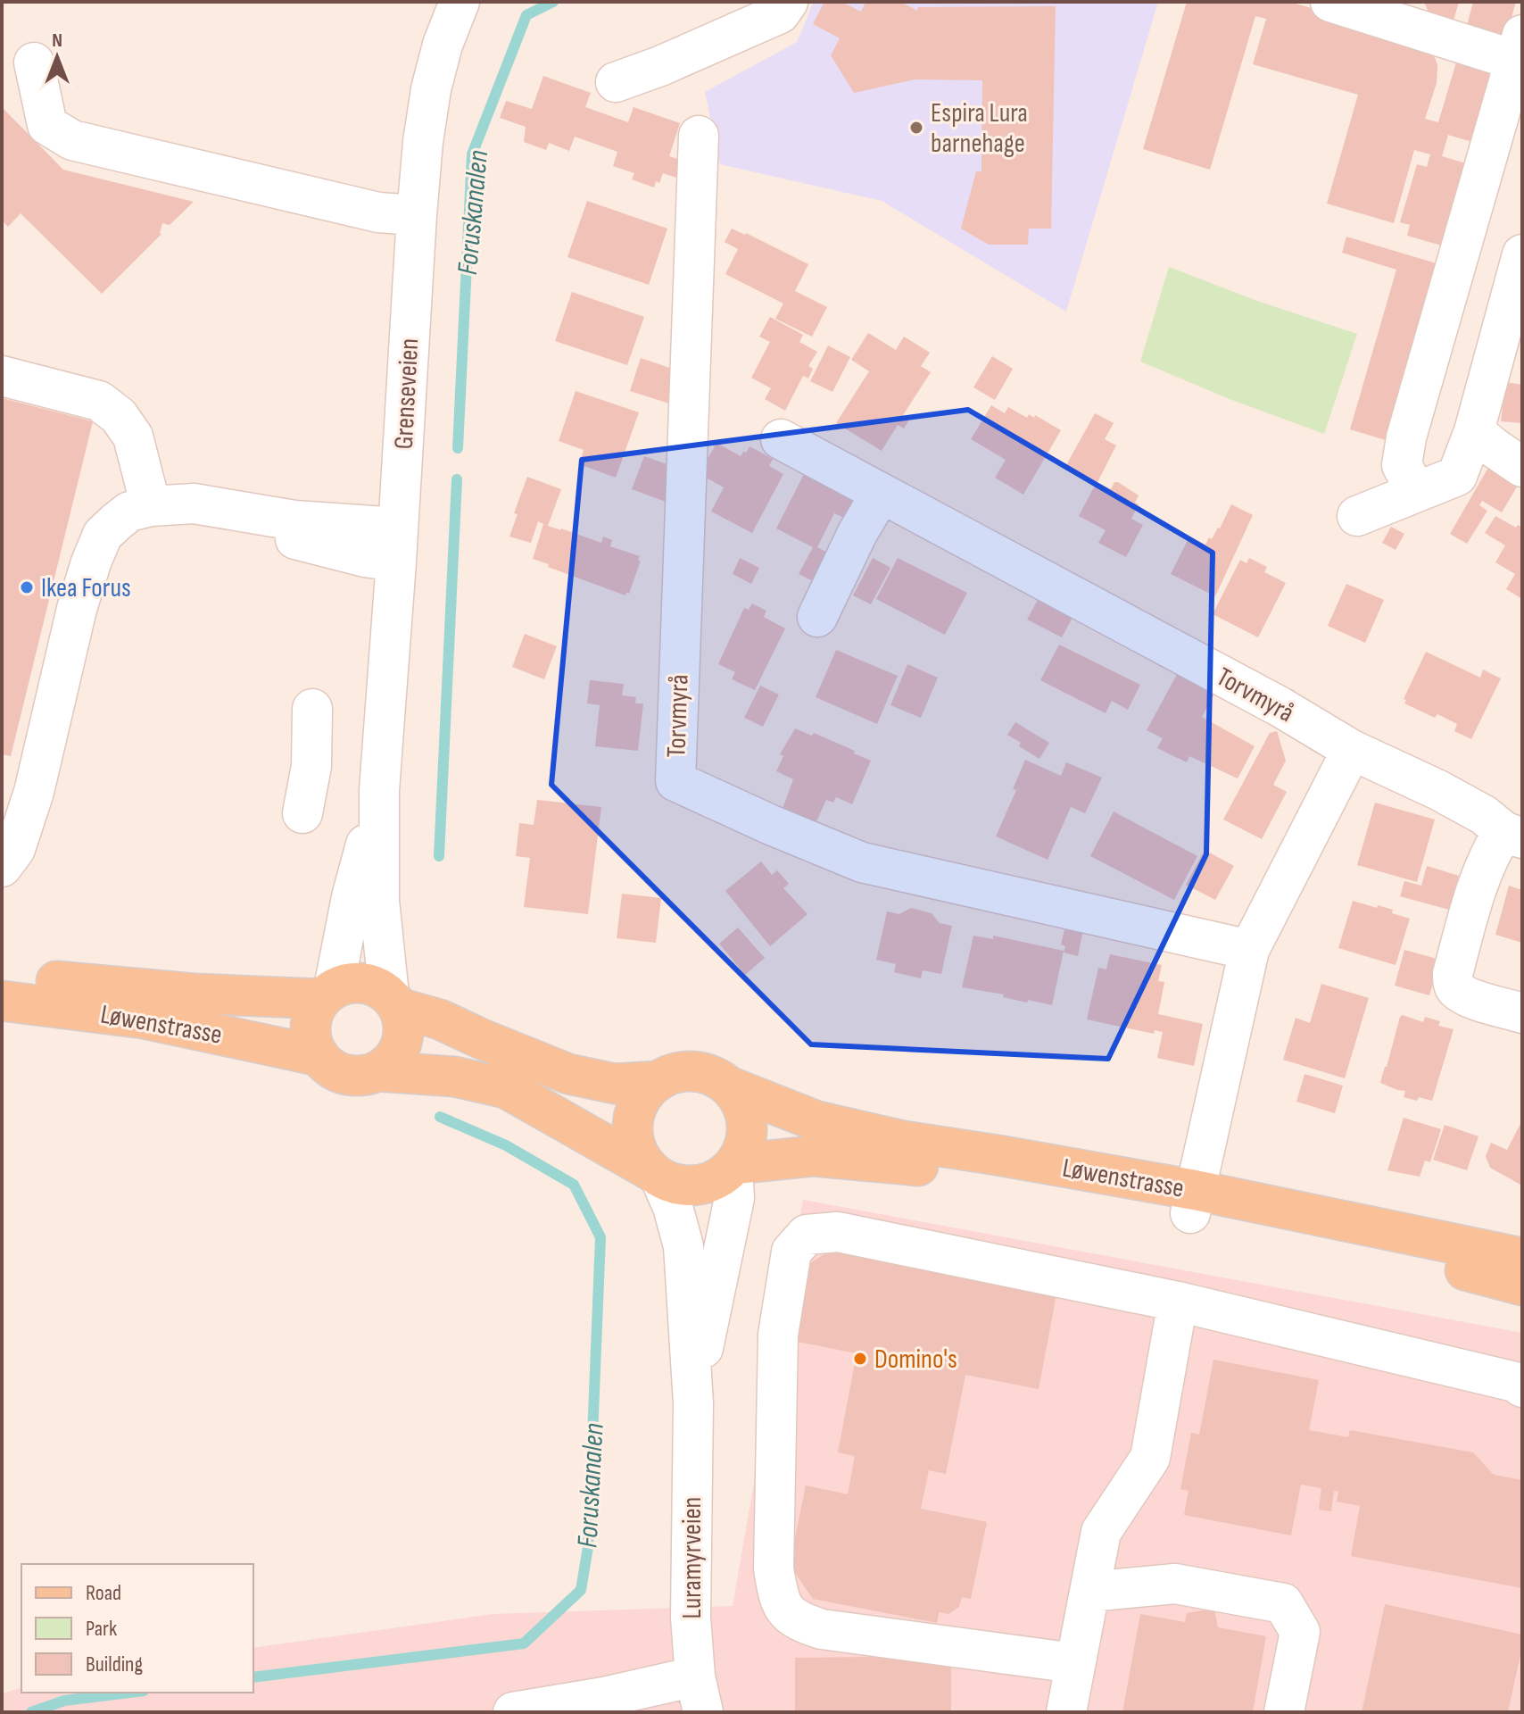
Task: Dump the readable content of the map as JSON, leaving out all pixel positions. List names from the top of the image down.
{
  "streets": {
    "main road": ["Løwenstrasse"],
    "street": ["Grenseveien", "Torvmyrå", "Luramyrveien"]
  },
  "crossings": [
    ["Grenseveien", "Løwenstrasse"],
    ["Løwenstrasse", "Luramyrveien"]
  ],
  "water": ["Foruskanalen"],
  "places": ["Espira Lura barnehage", "Ikea Forus", "Domino's"],
  "legend": ["Road", "Park", "Building"],
  "north": "top"
}
